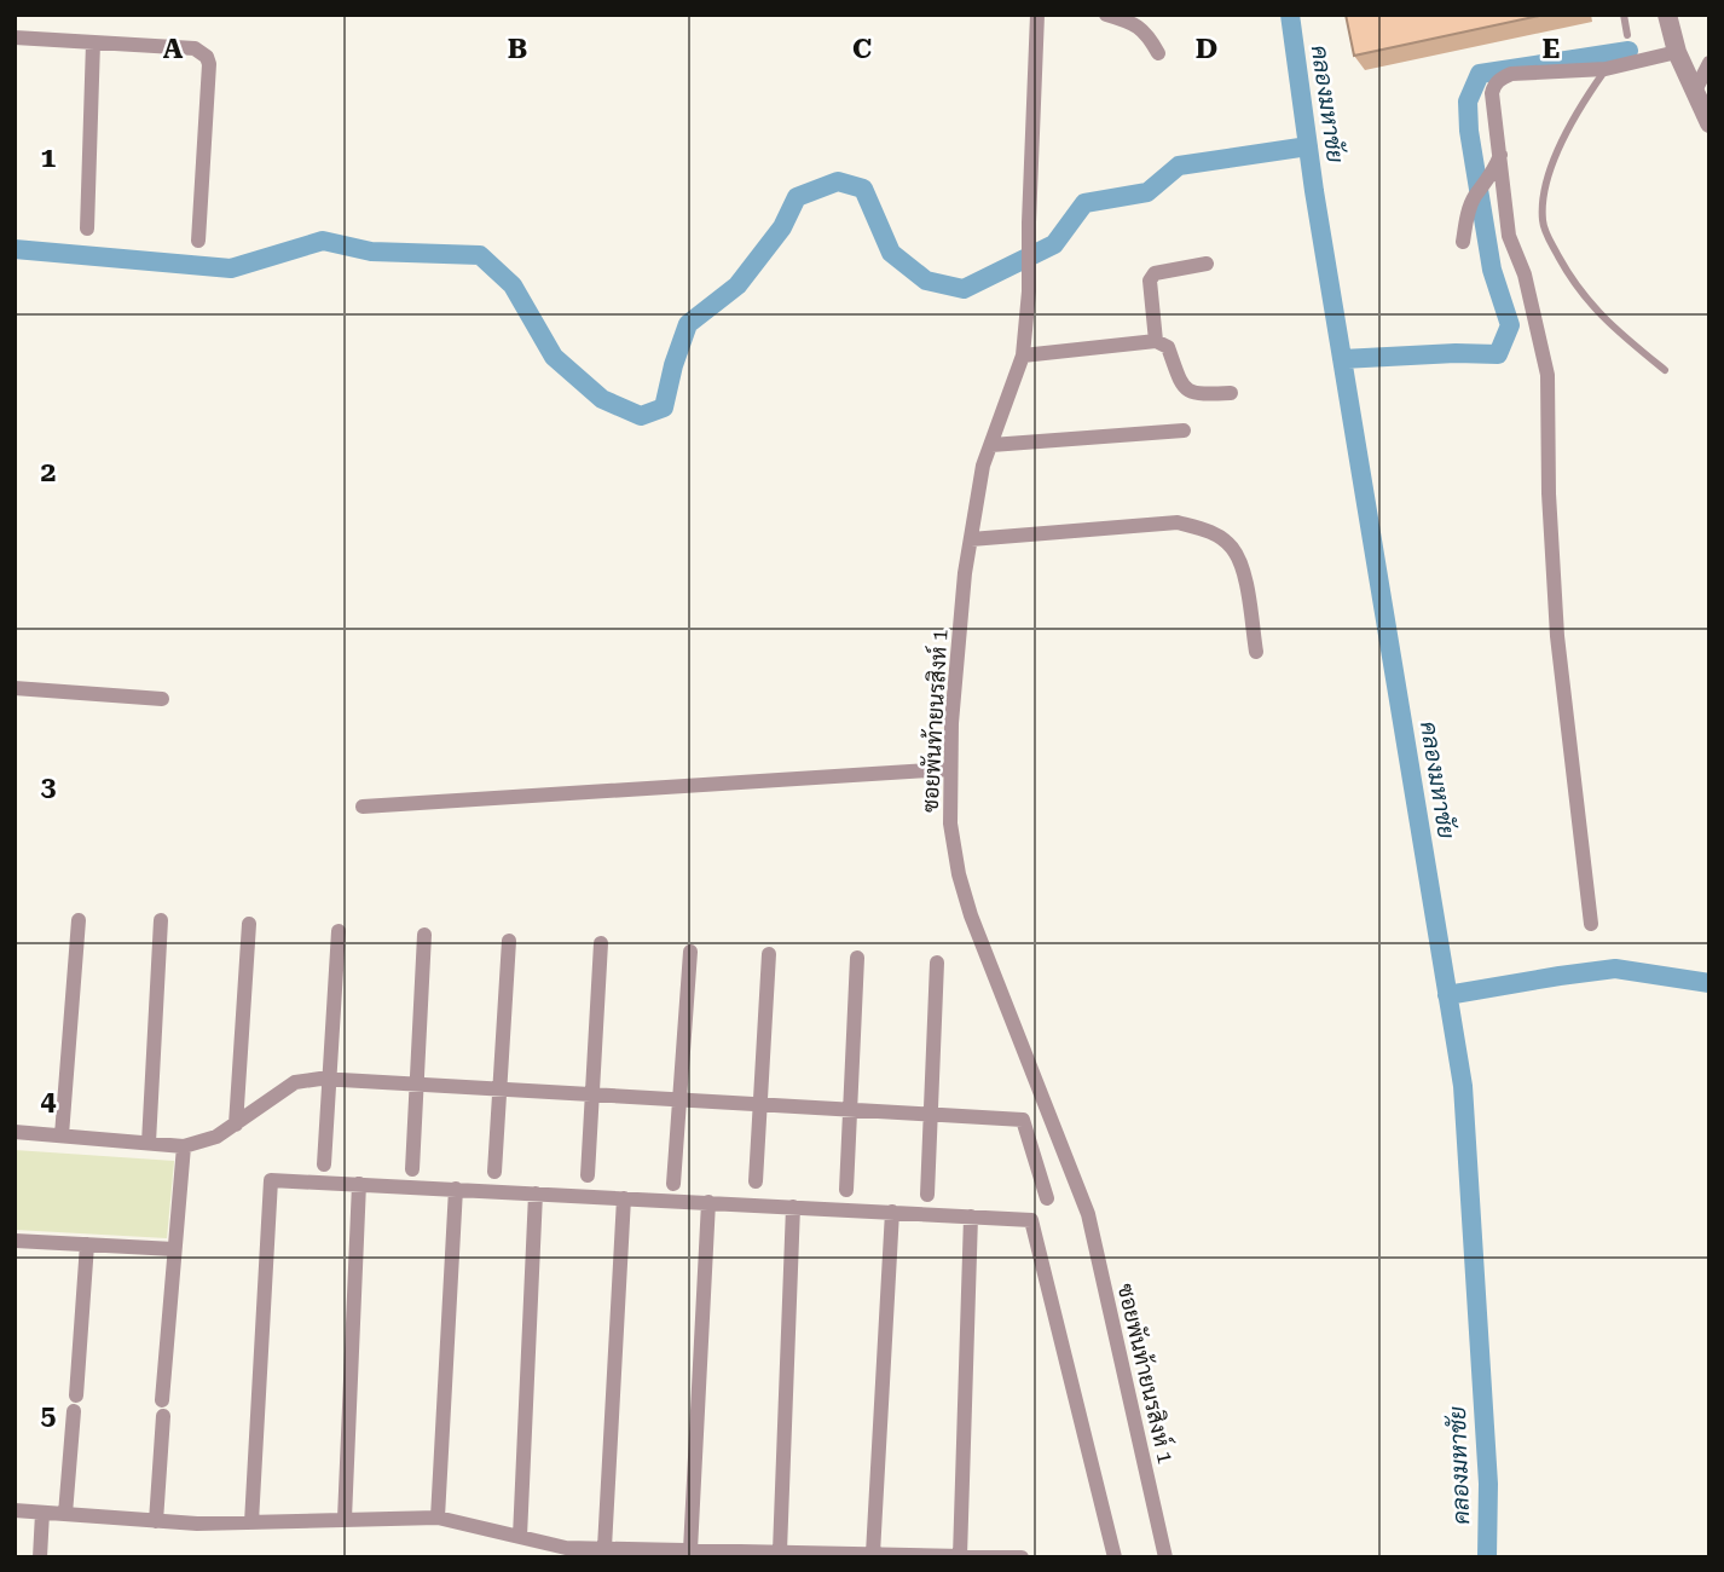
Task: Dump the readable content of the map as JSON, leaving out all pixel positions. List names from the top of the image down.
{
  "streets": {
    "street": ["ซอยพันท้ายนรสิงห์ 1"]
  },
  "water": ["คลองมหาชัย"],
  "grid": {
    "columns": [
      "A",
      "B",
      "C",
      "D",
      "E"
    ],
    "rows": [
      "1",
      "2",
      "3",
      "4",
      "5"
    ]
  }
}
